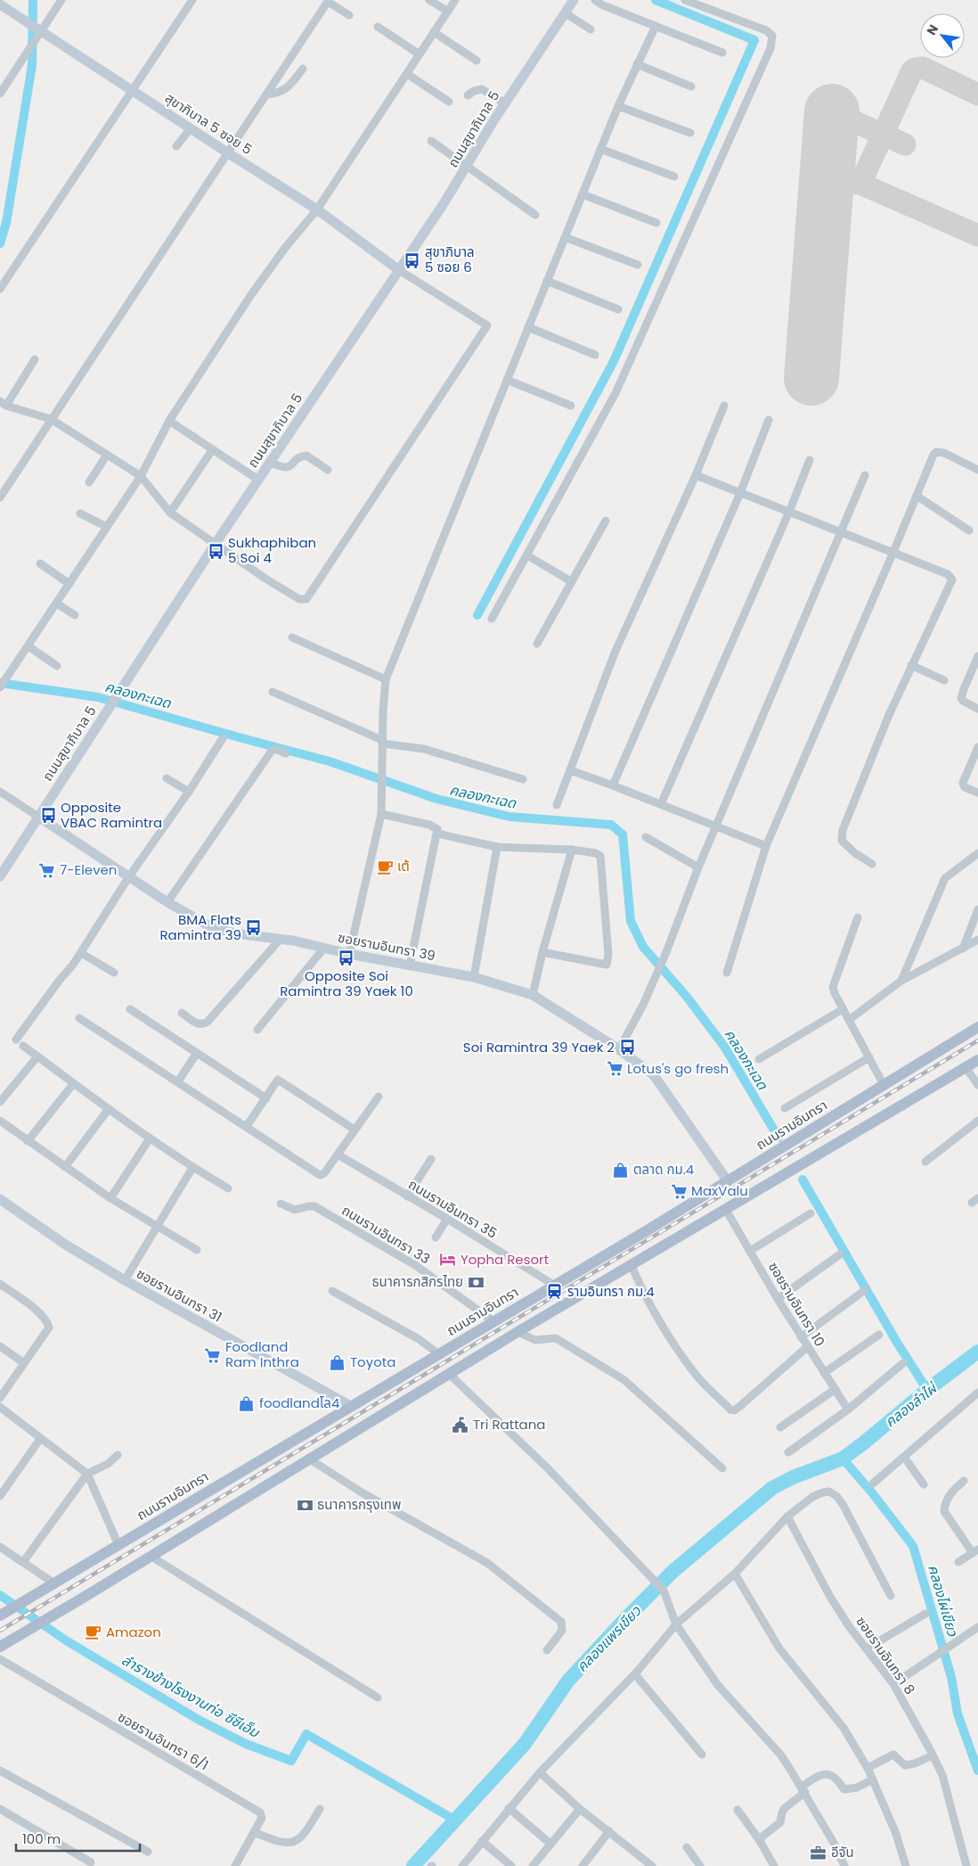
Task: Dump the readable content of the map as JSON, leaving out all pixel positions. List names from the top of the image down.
{
  "streets": {
    "main road": ["ถนนรามอินทรา"],
    "street": [
      "สุขาภิบาล 5 ซอย 5",
      "ถนนสุขาภิบาล 5",
      "ซอยรามอินทรา 39",
      "ถนนรามอินทรา 35",
      "ถนนรามอินทรา 33",
      "ซอยรามอินทรา 31",
      "ซอยรามอินทรา 10",
      "ซอยรามอินทรา 8",
      "ซอยรามอินทรา 6/1"
    ]
  },
  "crossings": [
    ["สุขาภิบาล 5 ซอย 5", "ถนนสุขาภิบาล 5"],
    ["ถนนสุขาภิบาล 5", "ซอยรามอินทรา 39"],
    ["ซอยรามอินทรา 39", "ถนนรามอินทรา"],
    ["ถนนรามอินทรา", "ถนนรามอินทรา 35"],
    ["ถนนรามอินทรา", "ถนนรามอินทรา 33"],
    ["ถนนรามอินทรา", "ซอยรามอินทรา 31"]
  ],
  "water": [
    "คลองกะเฉด",
    "คลองลำไผ่",
    "คลองไผ่เขียว",
    "คลองแพรเขียว",
    "ลำรางข้างโรงงานท่อ ซีซีเอ็ม"
  ],
  "places": {
    "bus stop": [
      "สุขาภิบาล 5 ซอย 6",
      "Sukhaphiban 5 Soi 4",
      "Opposite VBAC Ramintra",
      "BMA Flats Ramintra 39",
      "Opposite Soi Ramintra 39 Yaek 10",
      "Soi Ramintra 39 Yaek 2"
    ],
    "cafe": ["เต้", "Amazon"],
    "supermarket": [
      "7-Eleven",
      "Lotus's go fresh",
      "MaxValu",
      "Foodland Ram Inthra"
    ],
    "shop": ["ตลาด กม.4", "Toyota", "foodlandโล4"],
    "hotel": ["Yopha Resort"],
    "bank": ["ธนาคารกสิกรไทย", "ธนาคารกรุงเทพ"],
    "station": ["รามอินทรา กม.4"],
    "public building": ["Tri Rattana"],
    "office": ["อีจัน"]
  },
  "scale_bar": "100 m",
  "north": "top left"
}
